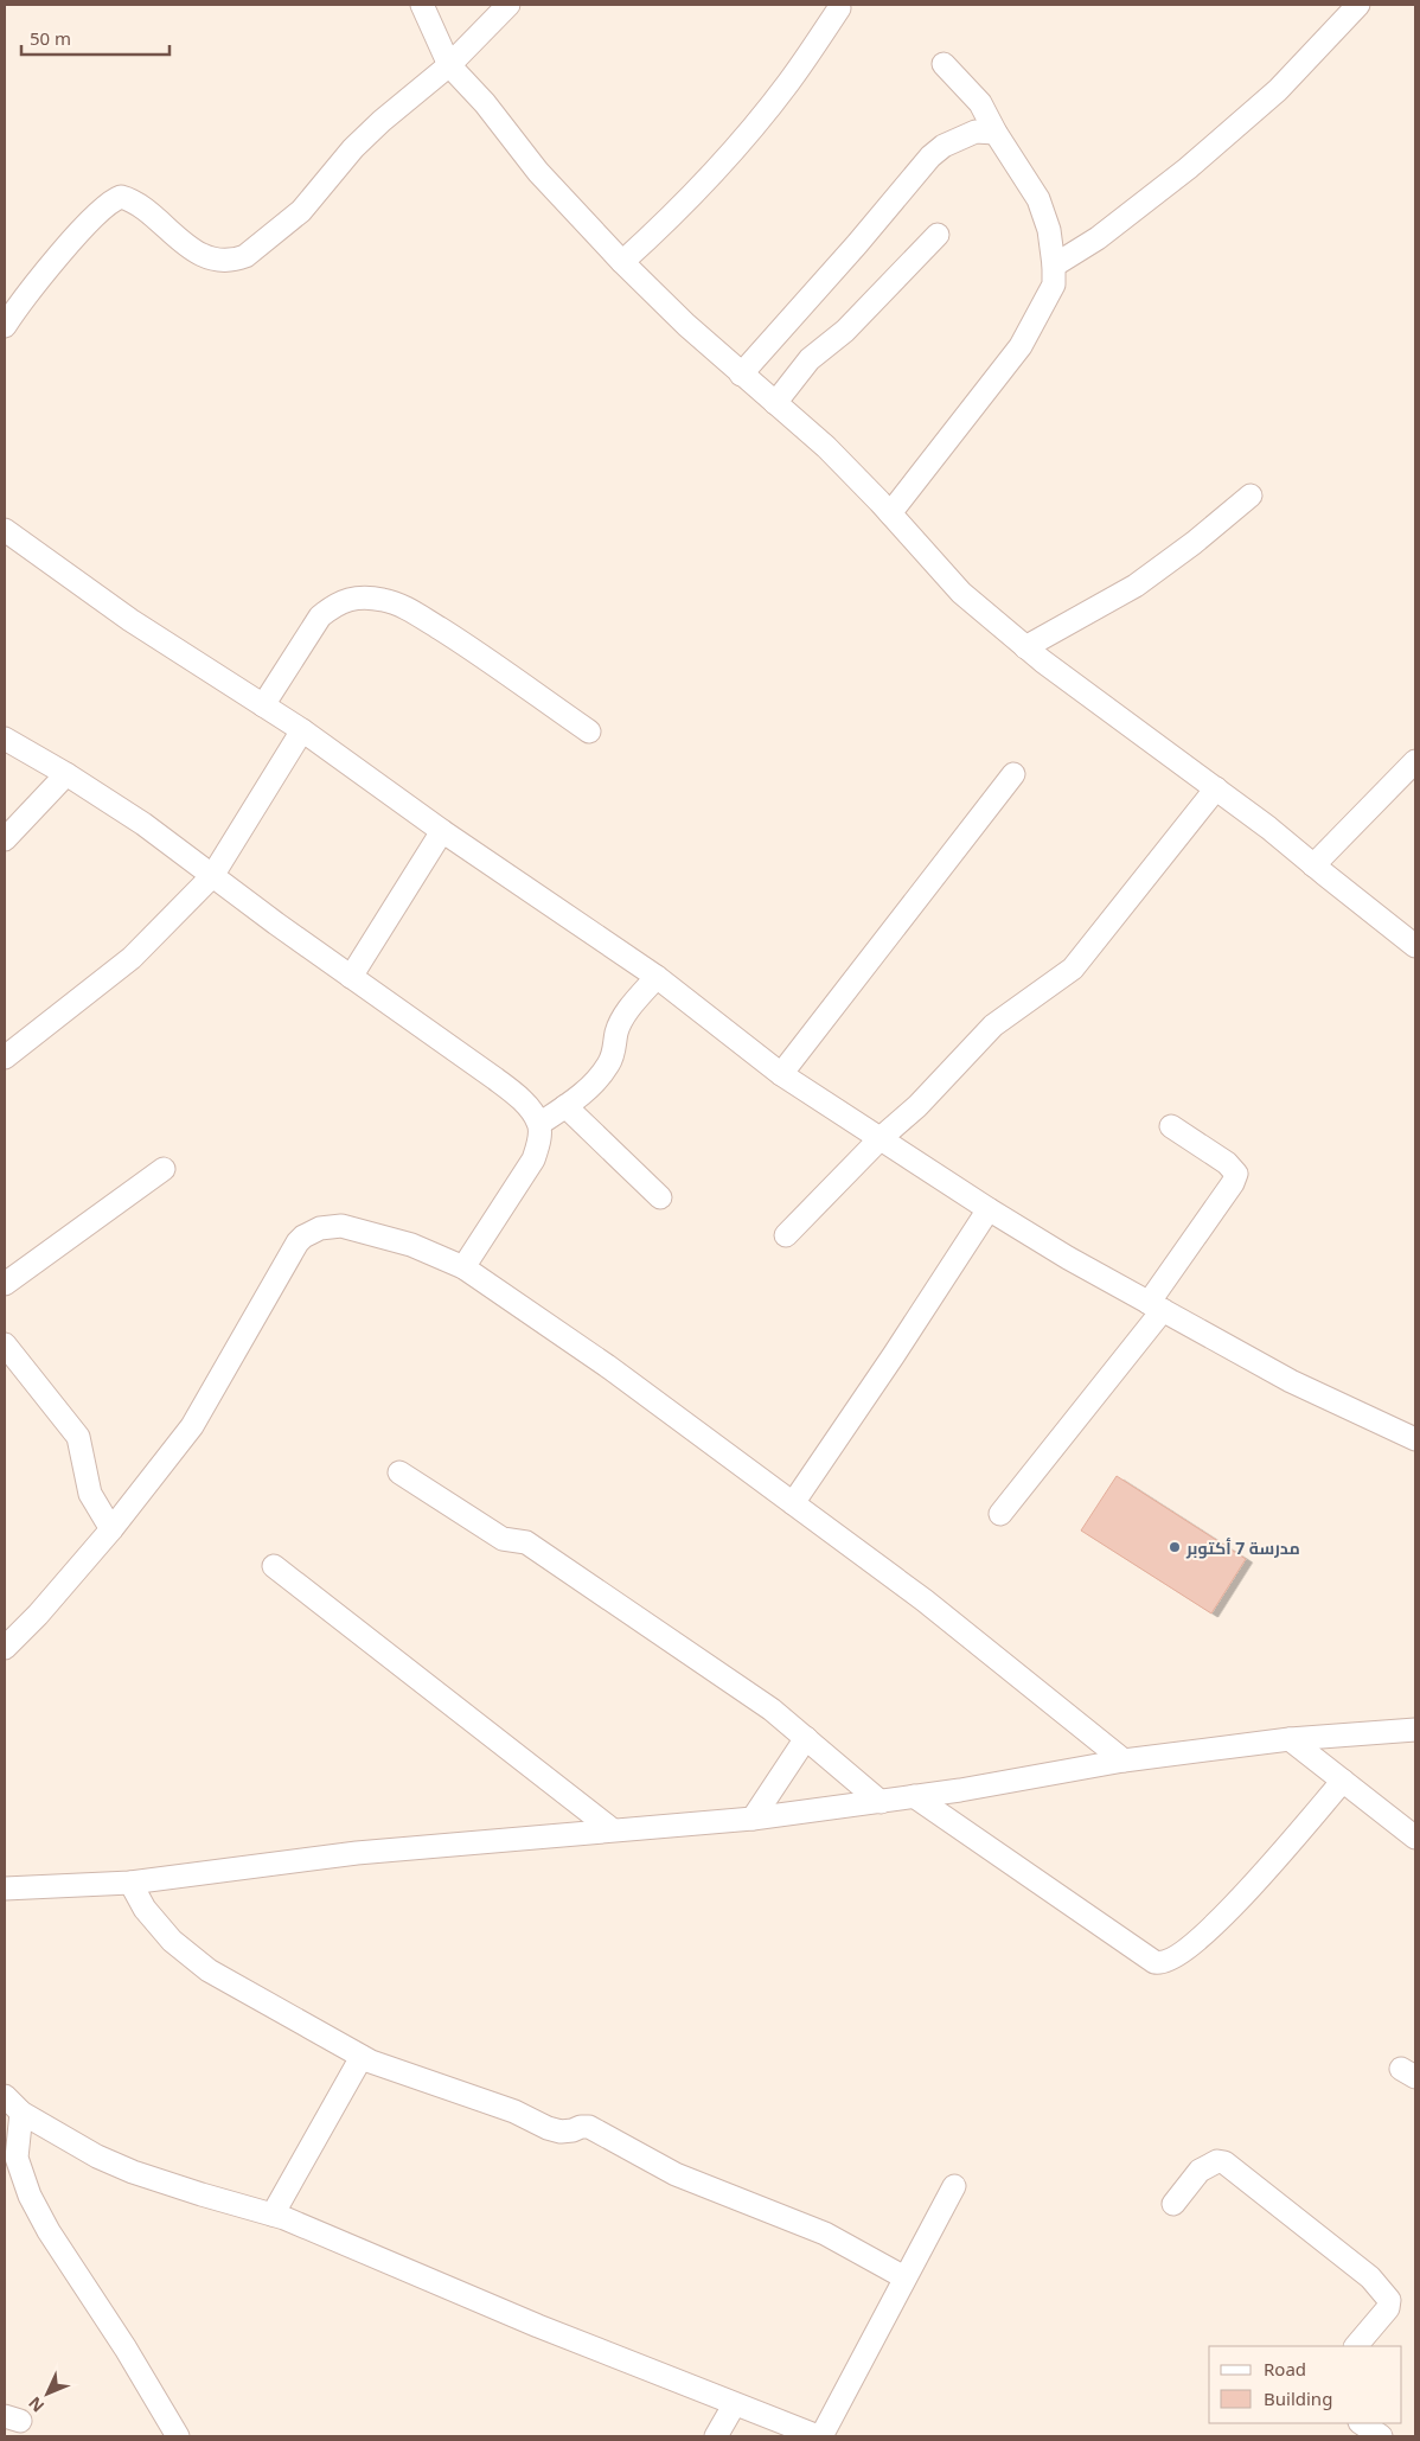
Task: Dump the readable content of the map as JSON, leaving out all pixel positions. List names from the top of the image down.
{
  "places": ["مدرسة 7 أكتوبر"],
  "legend": ["Road", "Building"],
  "scale_bar": "50 m",
  "north": "bottom left"
}
